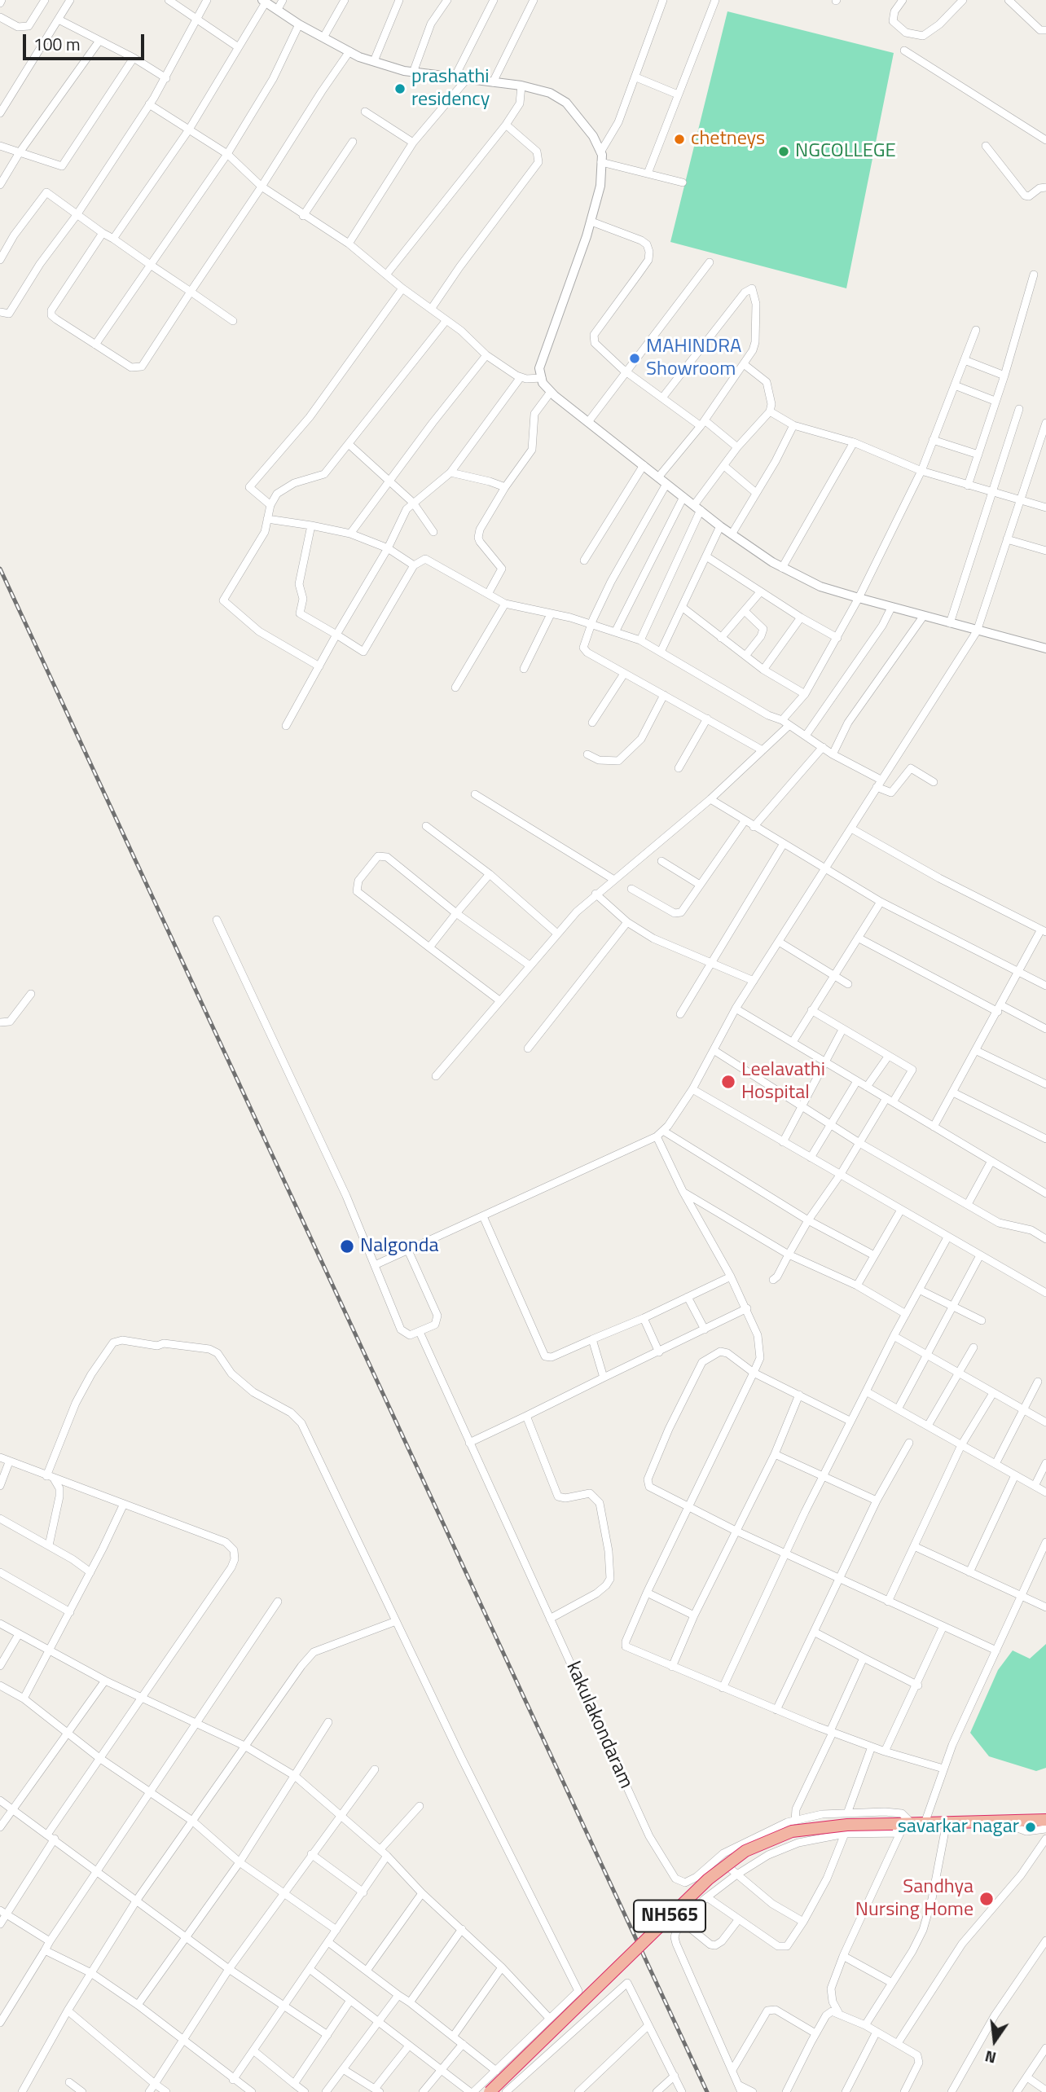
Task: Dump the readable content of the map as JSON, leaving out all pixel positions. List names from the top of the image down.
{
  "streets": {
    "highway": ["NH565"],
    "street": ["kakulakondaram"]
  },
  "crossings": [
    ["kakulakondaram", "NH565"]
  ],
  "places": [
    "prashathi residency",
    "chetneys",
    "NGCOLLEGE",
    "MAHINDRA Showroom",
    "Leelavathi Hospital",
    "Nalgonda",
    "savarkar nagar",
    "Sandhya Nursing Home"
  ],
  "scale_bar": "100 m",
  "north": "bottom"
}
